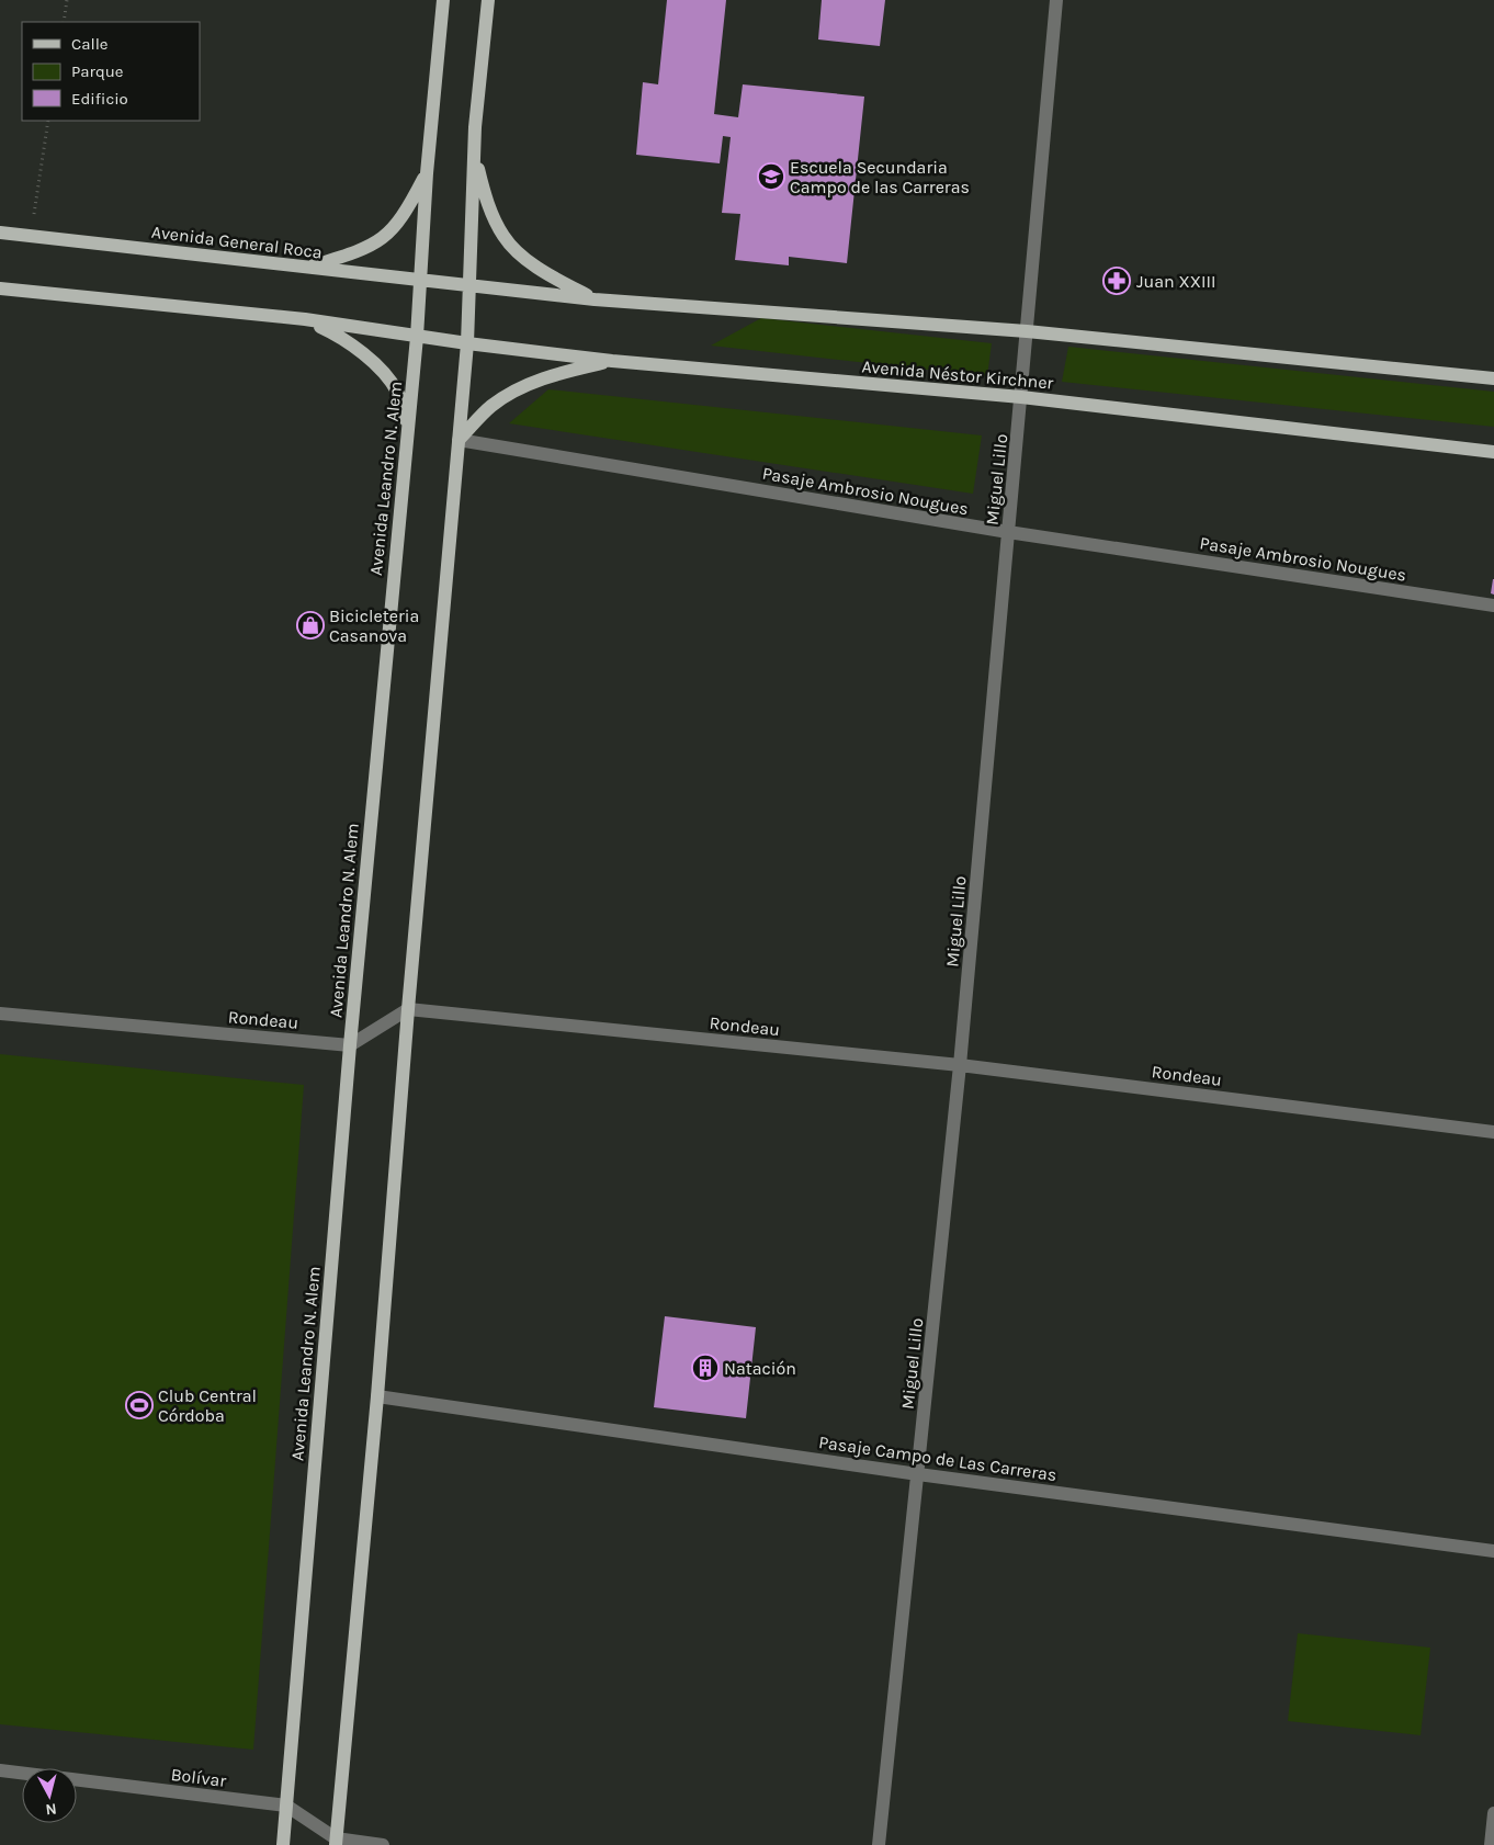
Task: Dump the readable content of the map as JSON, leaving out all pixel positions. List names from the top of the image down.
{
  "streets": {
    "main road": ["Avenida General Roca", "Avenida Néstor Kirchner", "Avenida Leandro N. Alem"],
    "street": [
      "Miguel Lillo",
      "Pasaje Ambrosio Nougues",
      "Rondeau",
      "Pasaje Campo de Las Carreras",
      "Bolívar"
    ]
  },
  "crossings": [
    ["Avenida General Roca", "Avenida Leandro N. Alem"],
    ["Avenida Néstor Kirchner", "Avenida Leandro N. Alem"],
    ["Avenida Néstor Kirchner", "Miguel Lillo"],
    ["Avenida Leandro N. Alem", "Rondeau"],
    ["Avenida Leandro N. Alem", "Bolívar"],
    ["Miguel Lillo", "Pasaje Ambrosio Nougues"],
    ["Miguel Lillo", "Rondeau"],
    ["Miguel Lillo", "Pasaje Campo de Las Carreras"]
  ],
  "places": {
    "school or university": ["Escuela Secundaria Campo de las Carreras"],
    "pharmacy": ["Juan XXIII"],
    "shop": ["Bicicleteria Casanova"],
    "building": ["Natación"],
    "sports": ["Club Central Córdoba"]
  },
  "legend": ["Calle", "Parque", "Edificio"],
  "north": "bottom"
}
